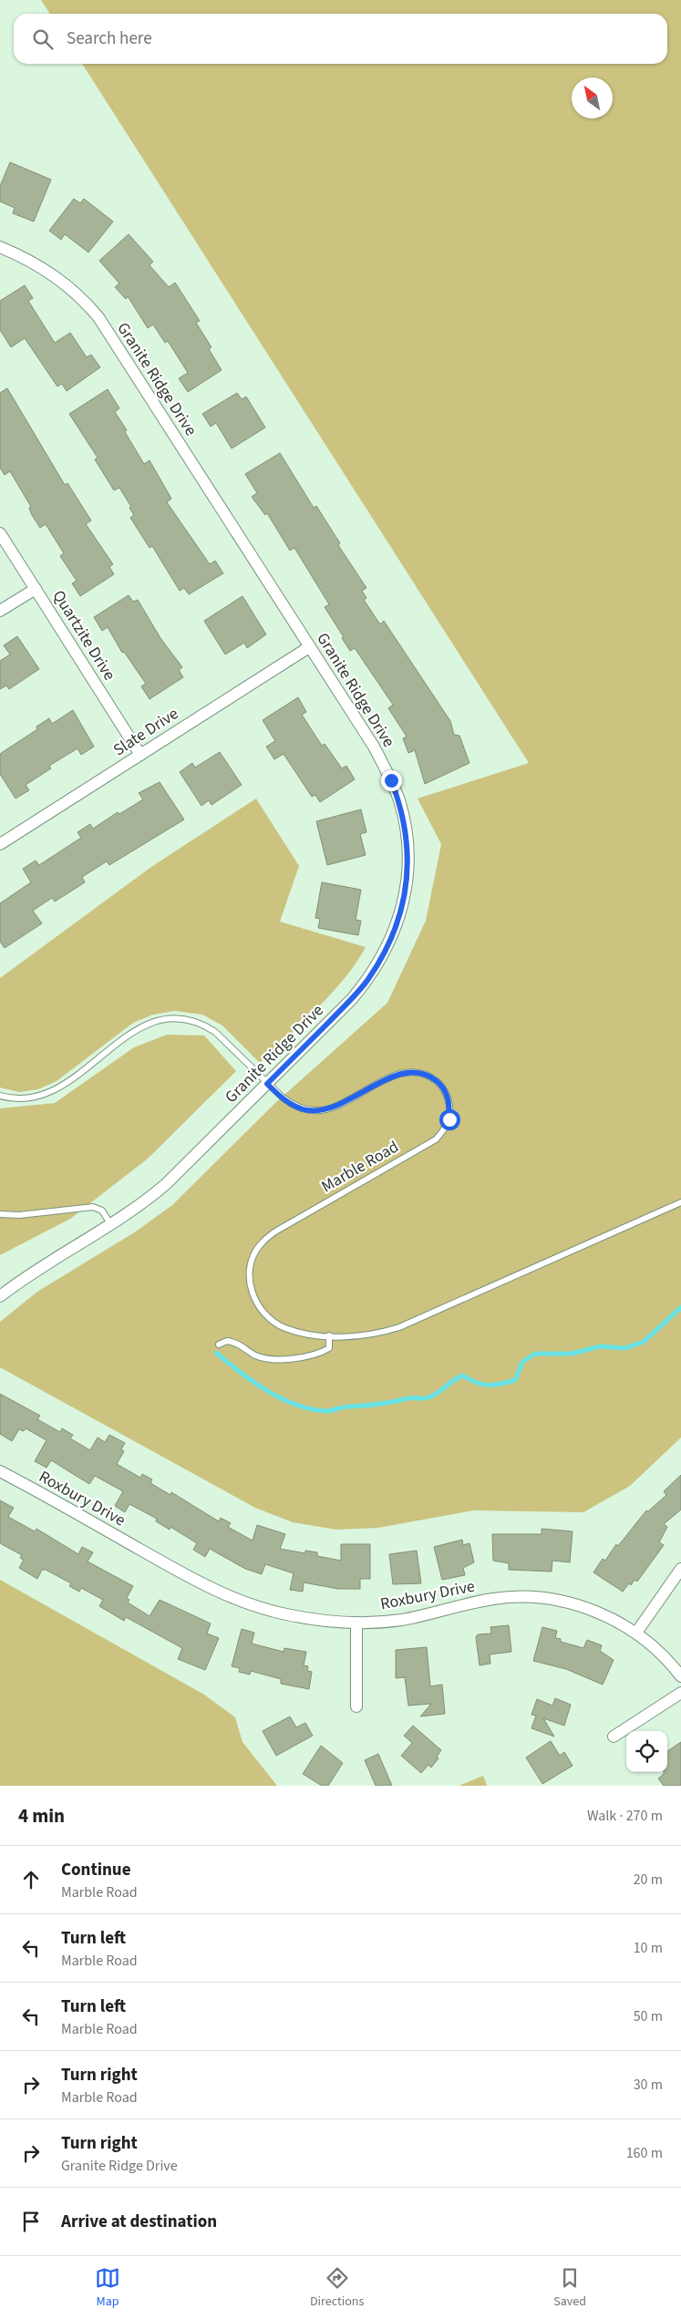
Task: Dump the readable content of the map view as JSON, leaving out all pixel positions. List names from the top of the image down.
{
  "streets": {
    "street": [
      "Granite Ridge Drive",
      "Quartzite Drive",
      "Slate Drive",
      "Roxbury Drive"
    ],
    "lane": ["Marble Road"]
  },
  "crossings": [
    ["Granite Ridge Drive", "Slate Drive"],
    ["Granite Ridge Drive", "Marble Road"],
    ["Quartzite Drive", "Slate Drive"]
  ],
  "north": "top left",
  "page": {
    "search": "Search here",
    "heading": ["4 min", "Walk · 270 m"],
    "list": [
      ["Continue", "Marble Road", "20 m"],
      ["Turn left", "Marble Road", "10 m"],
      ["Turn left", "Marble Road", "50 m"],
      ["Turn right", "Marble Road", "30 m"],
      ["Turn right", "Granite Ridge Drive", "160 m"],
      "Arrive at destination"
    ],
    "nav": ["Map", "Directions", "Saved"]
  }
}
